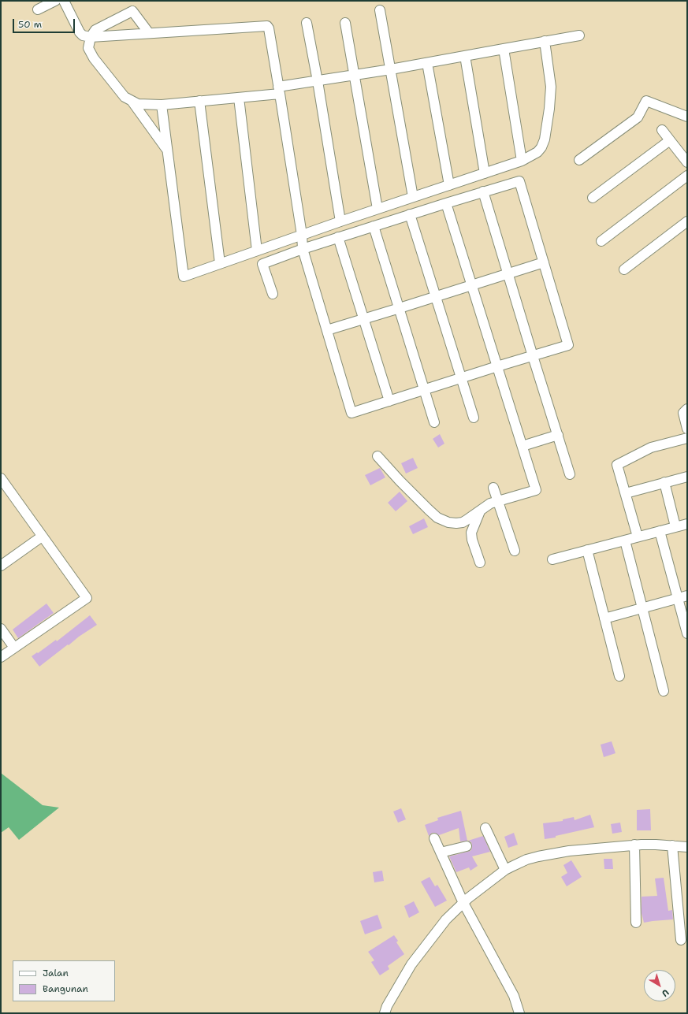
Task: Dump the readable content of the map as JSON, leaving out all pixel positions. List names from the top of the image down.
{
  "legend": ["Jalan", "Bangunan"],
  "scale_bar": "50 m",
  "north": "bottom right"
}
